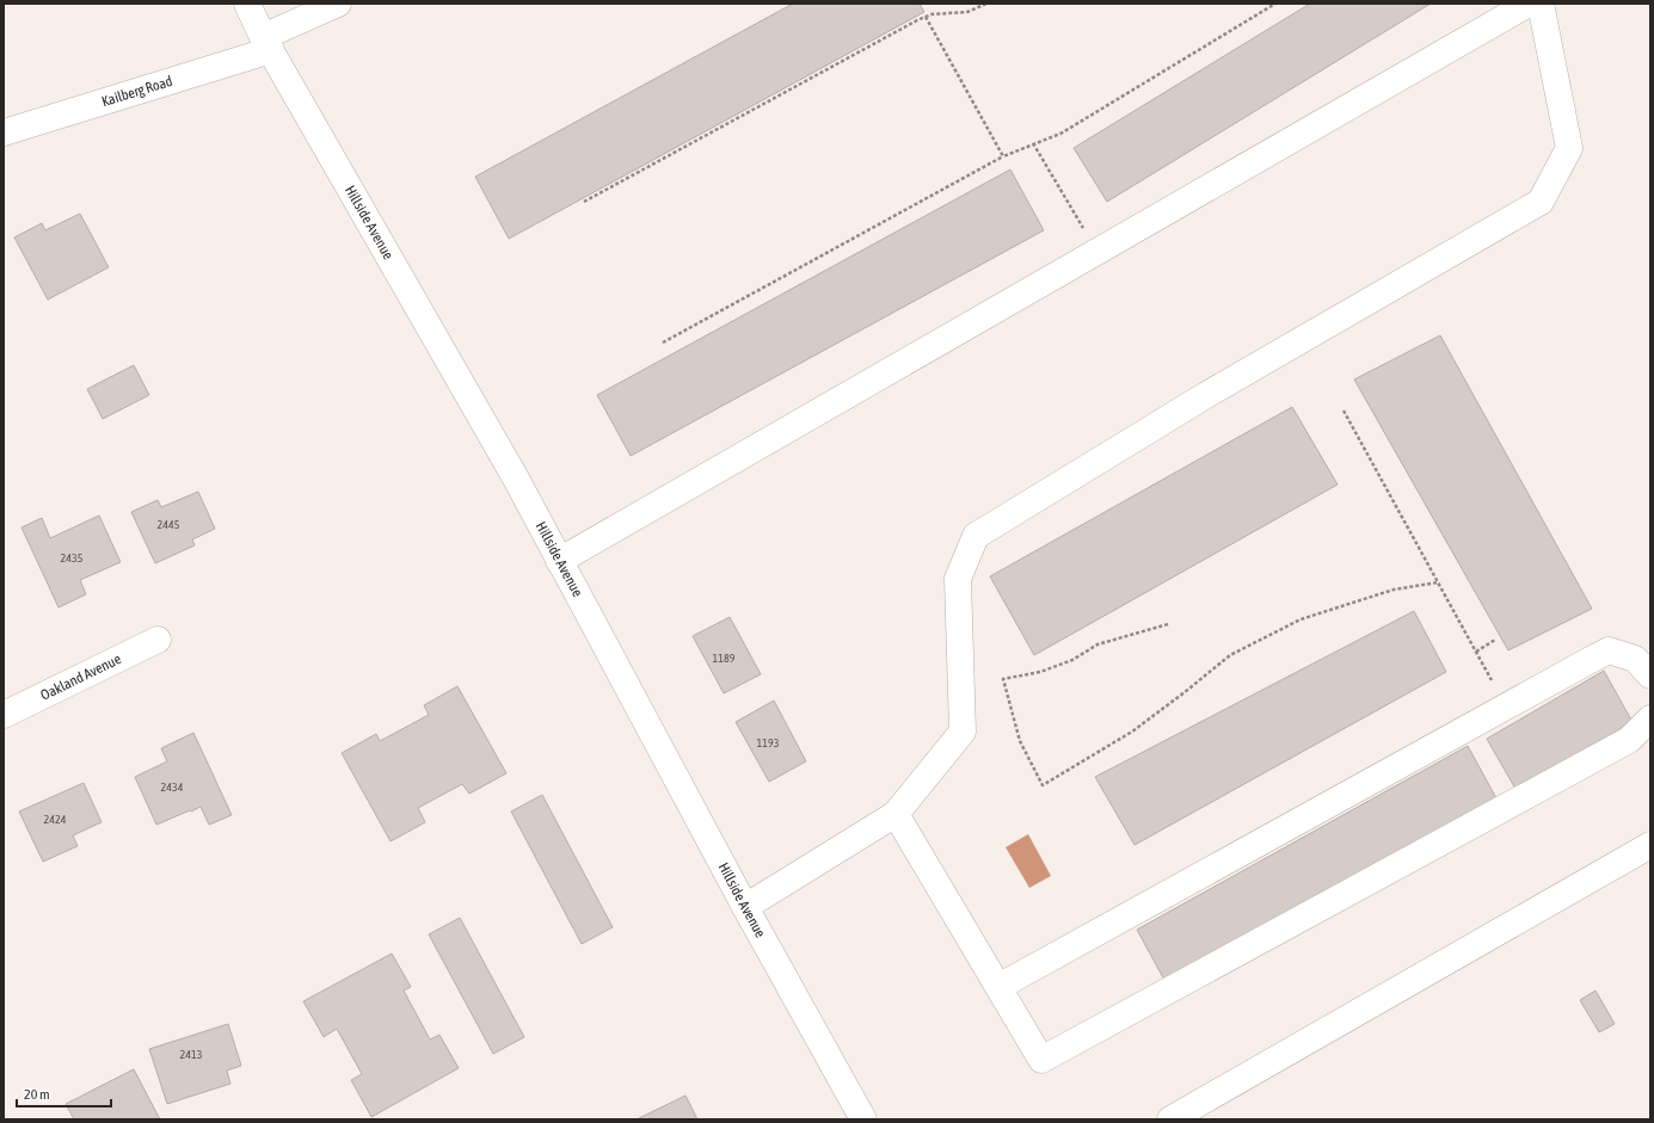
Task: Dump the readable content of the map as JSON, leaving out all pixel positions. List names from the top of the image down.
{
  "streets": {
    "street": ["Kailberg Road", "Hillside Avenue", "Oakland Avenue"]
  },
  "crossings": [
    ["Kailberg Road", "Hillside Avenue"]
  ],
  "house_numbers": [
    "2445",
    "2435",
    "1189",
    "1193",
    "2434",
    "2424",
    "2413"
  ],
  "scale_bar": "20 m"
}
